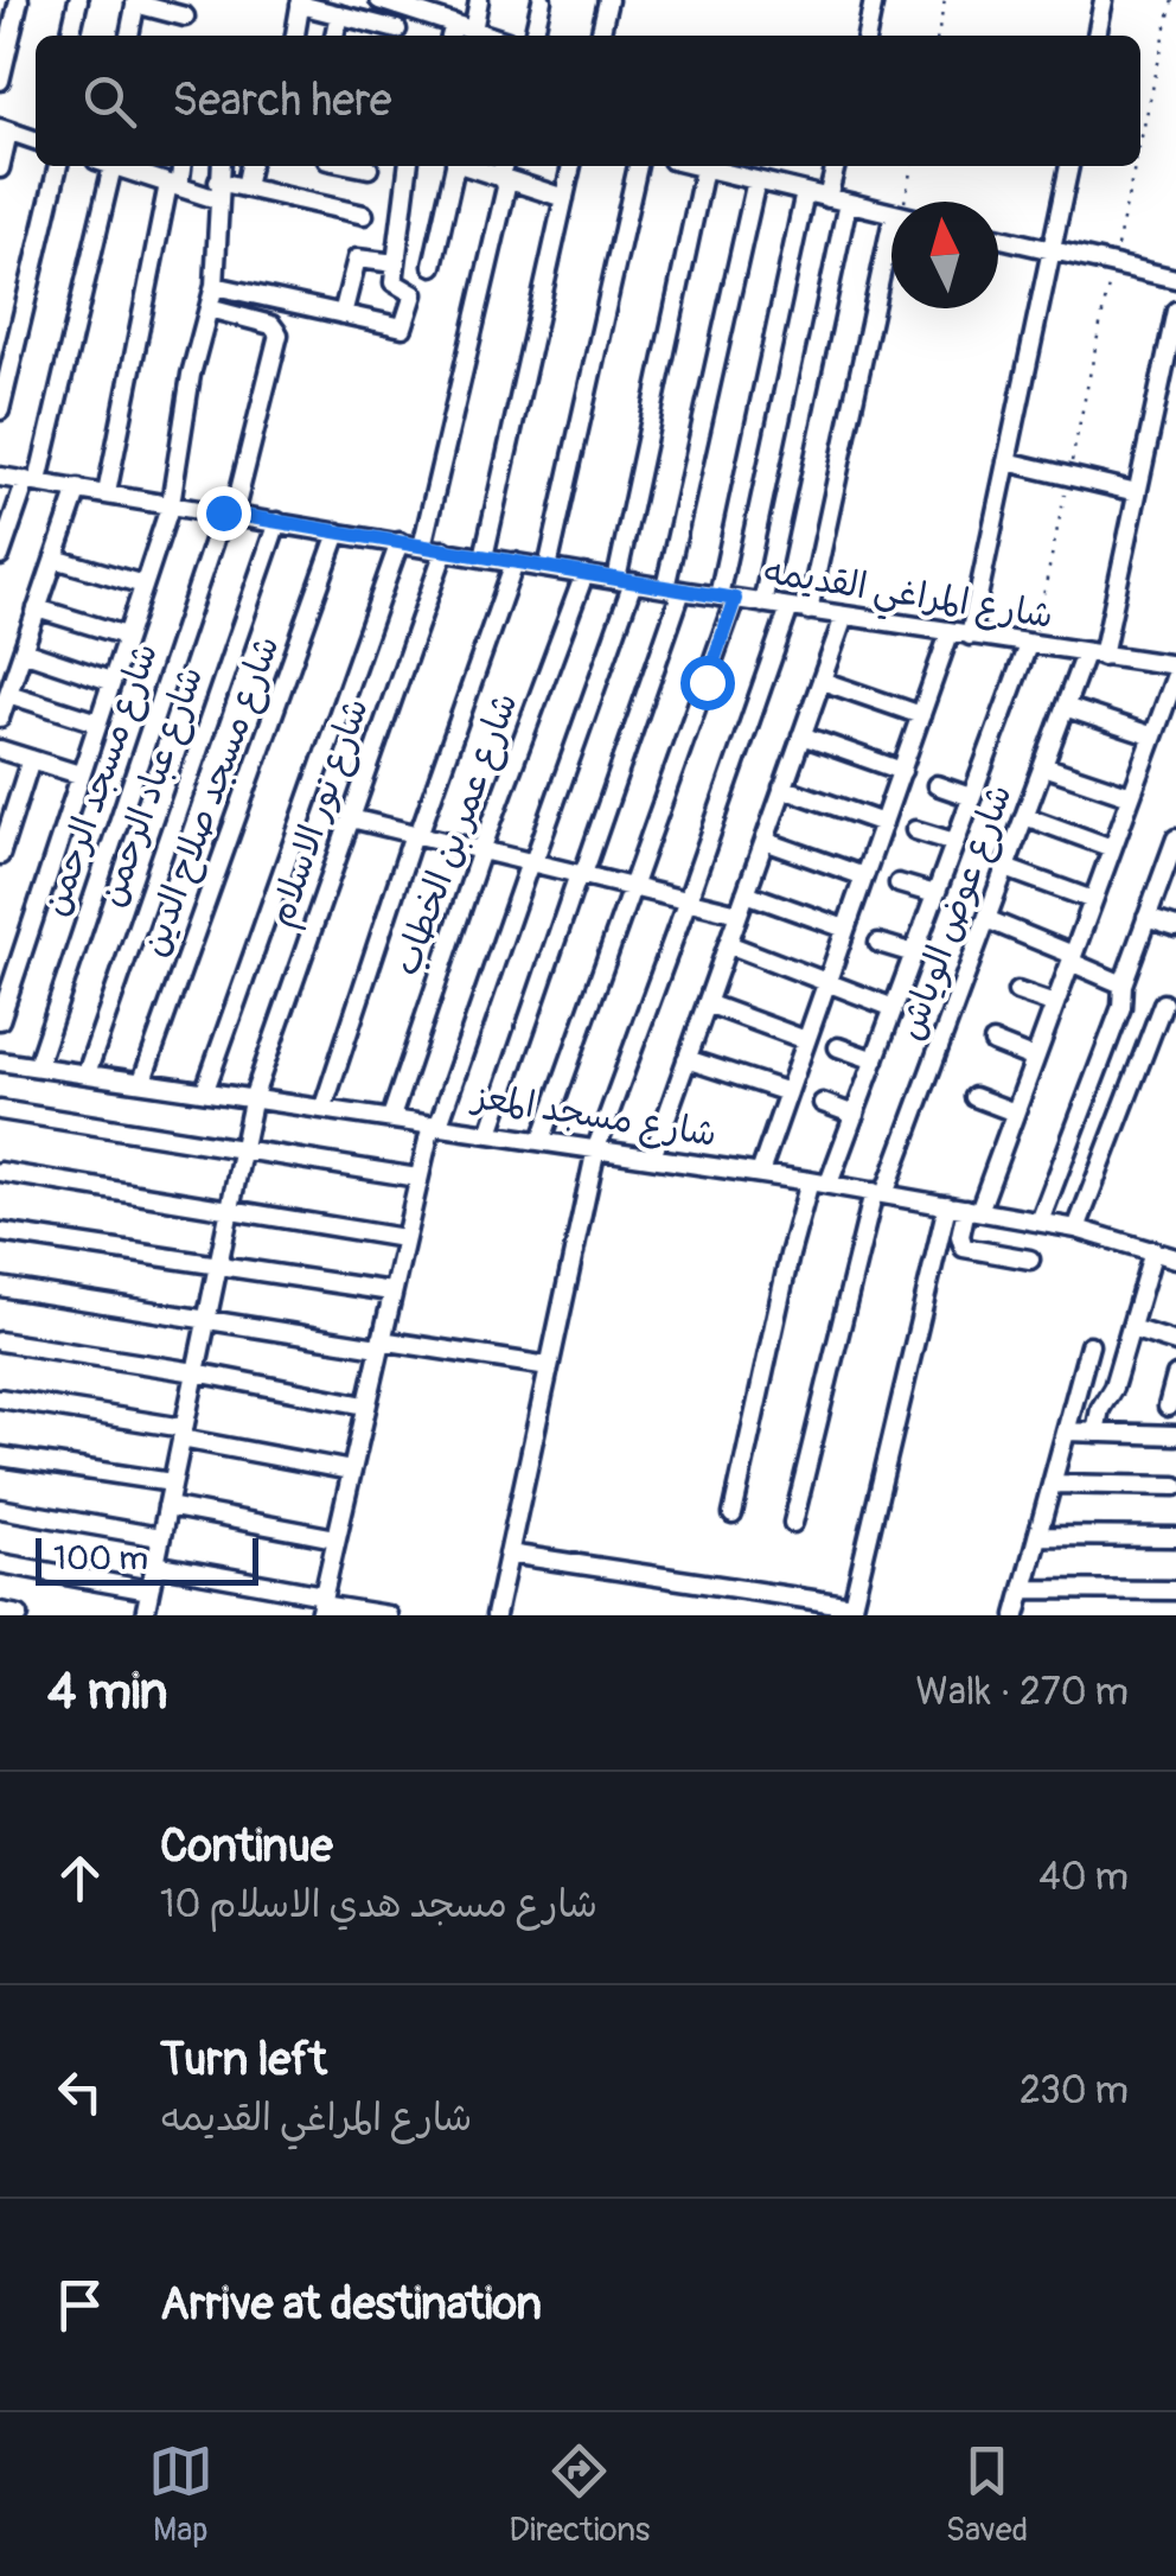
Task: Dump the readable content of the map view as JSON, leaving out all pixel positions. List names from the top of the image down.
{
  "streets": {
    "street": [
      "شارع المراغي القديمه",
      "شارع مسجد الرحمن",
      "شارع عباد الرحمن",
      "شارع مسجد صلاح الدين",
      "شارع نور الاسلام",
      "شارع عمر بن الخطاب",
      "شارع عوض الوياش",
      "شارع مسجد المعز"
    ]
  },
  "crossings": [
    ["شارع المراغي القديمه", "شارع مسجد الرحمن"],
    ["شارع المراغي القديمه", "شارع عباد الرحمن"],
    ["شارع المراغي القديمه", "شارع مسجد صلاح الدين"],
    ["شارع المراغي القديمه", "شارع نور الاسلام"],
    ["شارع المراغي القديمه", "شارع عمر بن الخطاب"],
    ["شارع المراغي القديمه", "شارع عوض الوياش"],
    ["شارع مسجد الرحمن", "شارع مسجد المعز"],
    ["شارع عباد الرحمن", "شارع مسجد المعز"],
    ["شارع مسجد صلاح الدين", "شارع مسجد المعز"],
    ["شارع نور الاسلام", "شارع مسجد المعز"],
    ["شارع عمر بن الخطاب", "شارع مسجد المعز"],
    ["شارع عوض الوياش", "شارع مسجد المعز"]
  ],
  "scale_bar": "100 m",
  "north": "top",
  "page": {
    "search": "Search here",
    "scale": "100 m",
    "heading": ["4 min", "Walk · 270 m"],
    "list": [
      ["Continue", "شارع مسجد هدي الاسلام 10", "40 m"],
      ["Turn left", "شارع المراغي القديمه", "230 m"],
      "Arrive at destination"
    ],
    "nav": ["Map", "Directions", "Saved"]
  }
}
